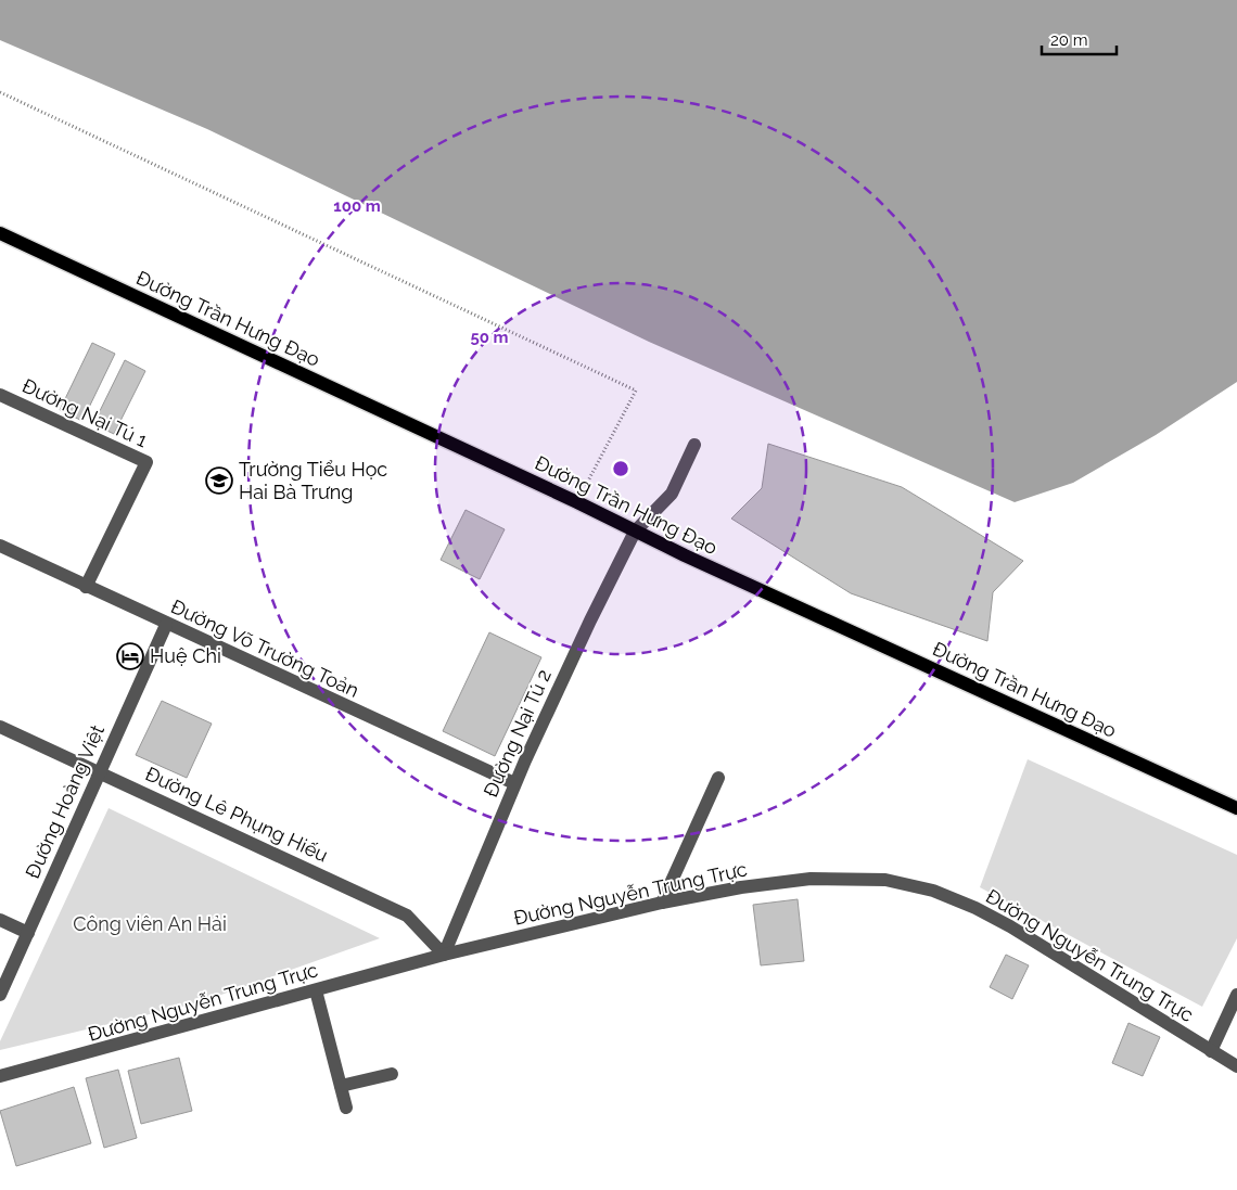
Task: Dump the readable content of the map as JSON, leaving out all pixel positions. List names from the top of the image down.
{
  "streets": {
    "main road": ["Đường Trần Hưng Đạo"],
    "street": [
      "Đường Nại Tú 1",
      "Đường Võ Trường Toản",
      "Đường Nại Tú 2",
      "Đường Hoàng Việt",
      "Đường Lê Phụng Hiếu",
      "Đường Nguyễn Trung Trực"
    ]
  },
  "crossings": [
    ["Đường Trần Hưng Đạo", "Đường Nại Tú 2"],
    ["Đường Nại Tú 1", "Đường Võ Trường Toản"],
    ["Đường Võ Trường Toản", "Đường Nại Tú 2"],
    ["Đường Võ Trường Toản", "Đường Hoàng Việt"],
    ["Đường Nại Tú 2", "Đường Lê Phụng Hiếu"],
    ["Đường Nại Tú 2", "Đường Nguyễn Trung Trực"],
    ["Đường Hoàng Việt", "Đường Lê Phụng Hiếu"],
    ["Đường Lê Phụng Hiếu", "Đường Nguyễn Trung Trực"]
  ],
  "parks": ["Công viên An Hải"],
  "places": {
    "school or university": ["Trường Tiểu Học Hai Bà Trưng"],
    "hotel": ["Huệ Chi"]
  },
  "scale_bar": "20 m",
  "rings": ["100 m", "50 m"]
}
